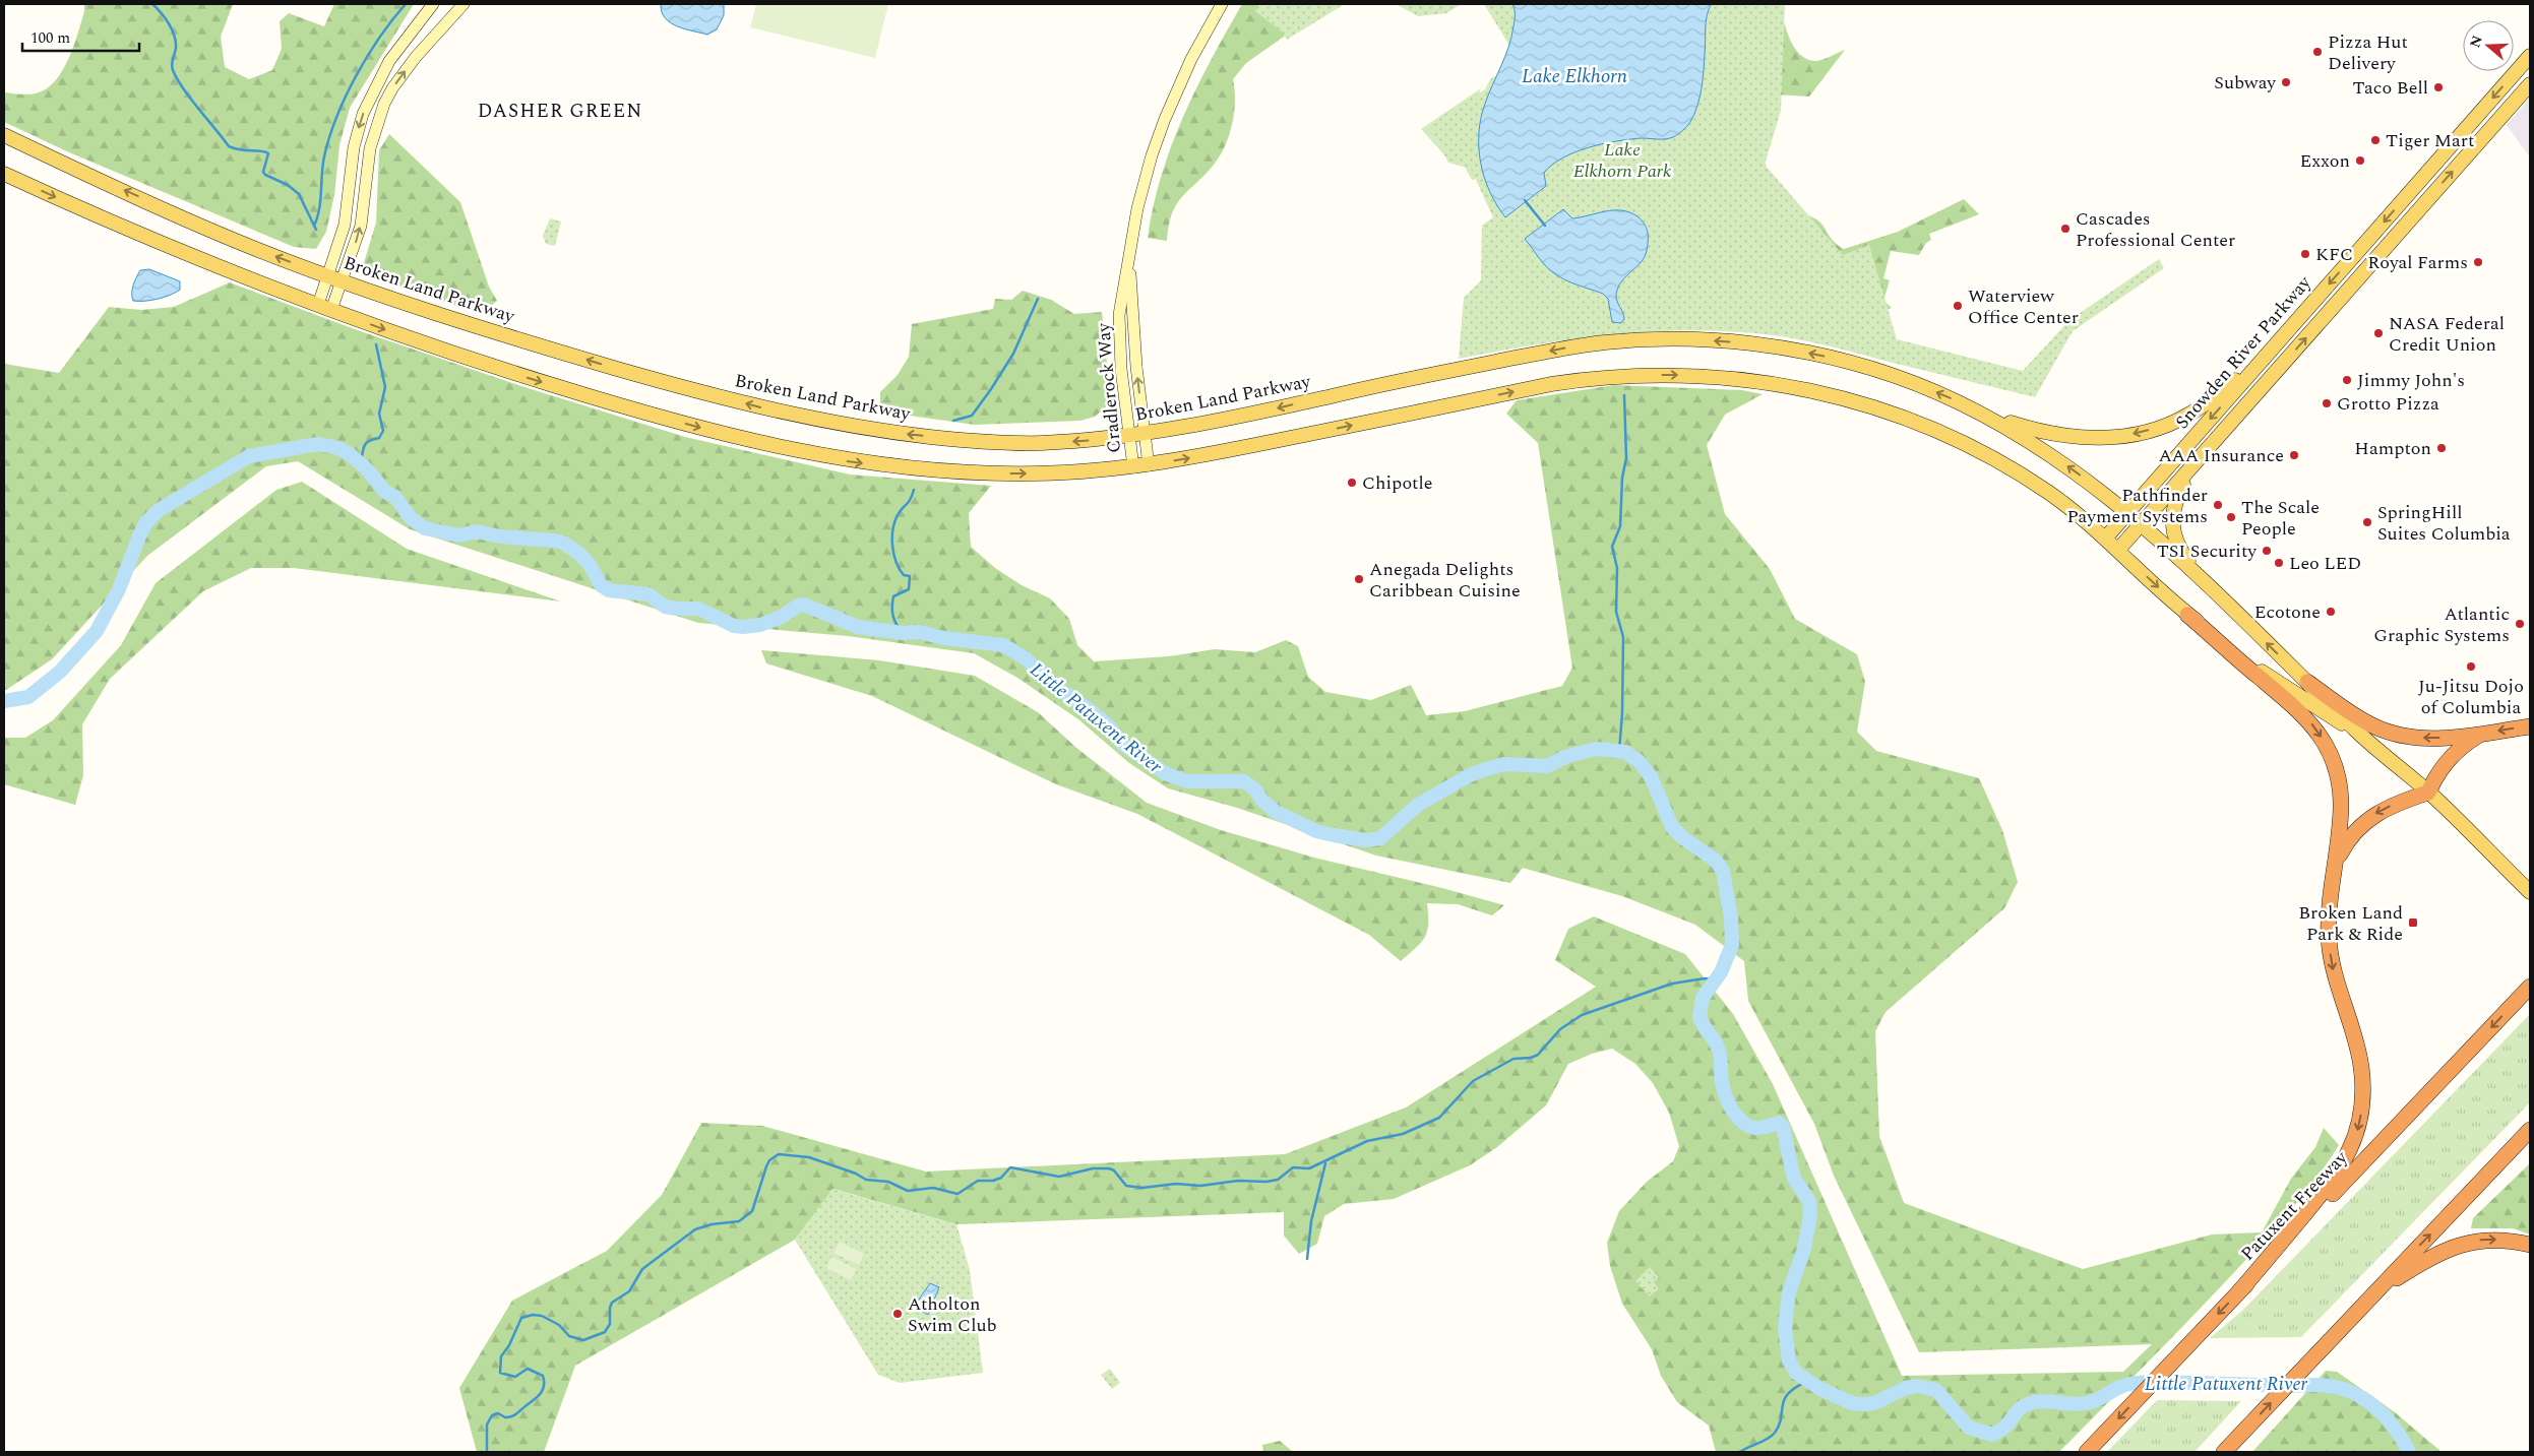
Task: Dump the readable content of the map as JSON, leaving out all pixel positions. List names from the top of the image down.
{
  "streets": {
    "highway": ["Patuxent Freeway"],
    "main road": ["Broken Land Parkway", "Snowden River Parkway"],
    "street": ["Cradlerock Way"]
  },
  "crossings": [
    ["Broken Land Parkway", "Snowden River Parkway"],
    ["Broken Land Parkway", "Cradlerock Way"]
  ],
  "districts": ["DASHER GREEN"],
  "water": ["Lake Elkhorn", "Little Patuxent River"],
  "parks": ["Lake Elkhorn Park"],
  "places": {
    "other": [
      "Pizza Hut Delivery",
      "Subway",
      "Taco Bell",
      "Tiger Mart",
      "Exxon",
      "Cascades Professional Center",
      "KFC",
      "Royal Farms",
      "Waterview Office Center",
      "NASA Federal Credit Union",
      "Jimmy John's",
      "Grotto Pizza",
      "Hampton",
      "AAA Insurance",
      "Chipotle",
      "Pathfinder Payment Systems",
      "The Scale People",
      "SpringHill Suites Columbia",
      "TSI Security",
      "Leo LED",
      "Anegada Delights Caribbean Cuisine",
      "Ecotone",
      "Atlantic Graphic Systems",
      "Ju-Jitsu Dojo of Columbia",
      "Atholton Swim Club"
    ],
    "transit": ["Broken Land Park & Ride"]
  },
  "scale_bar": "100 m",
  "north": "left"
}
